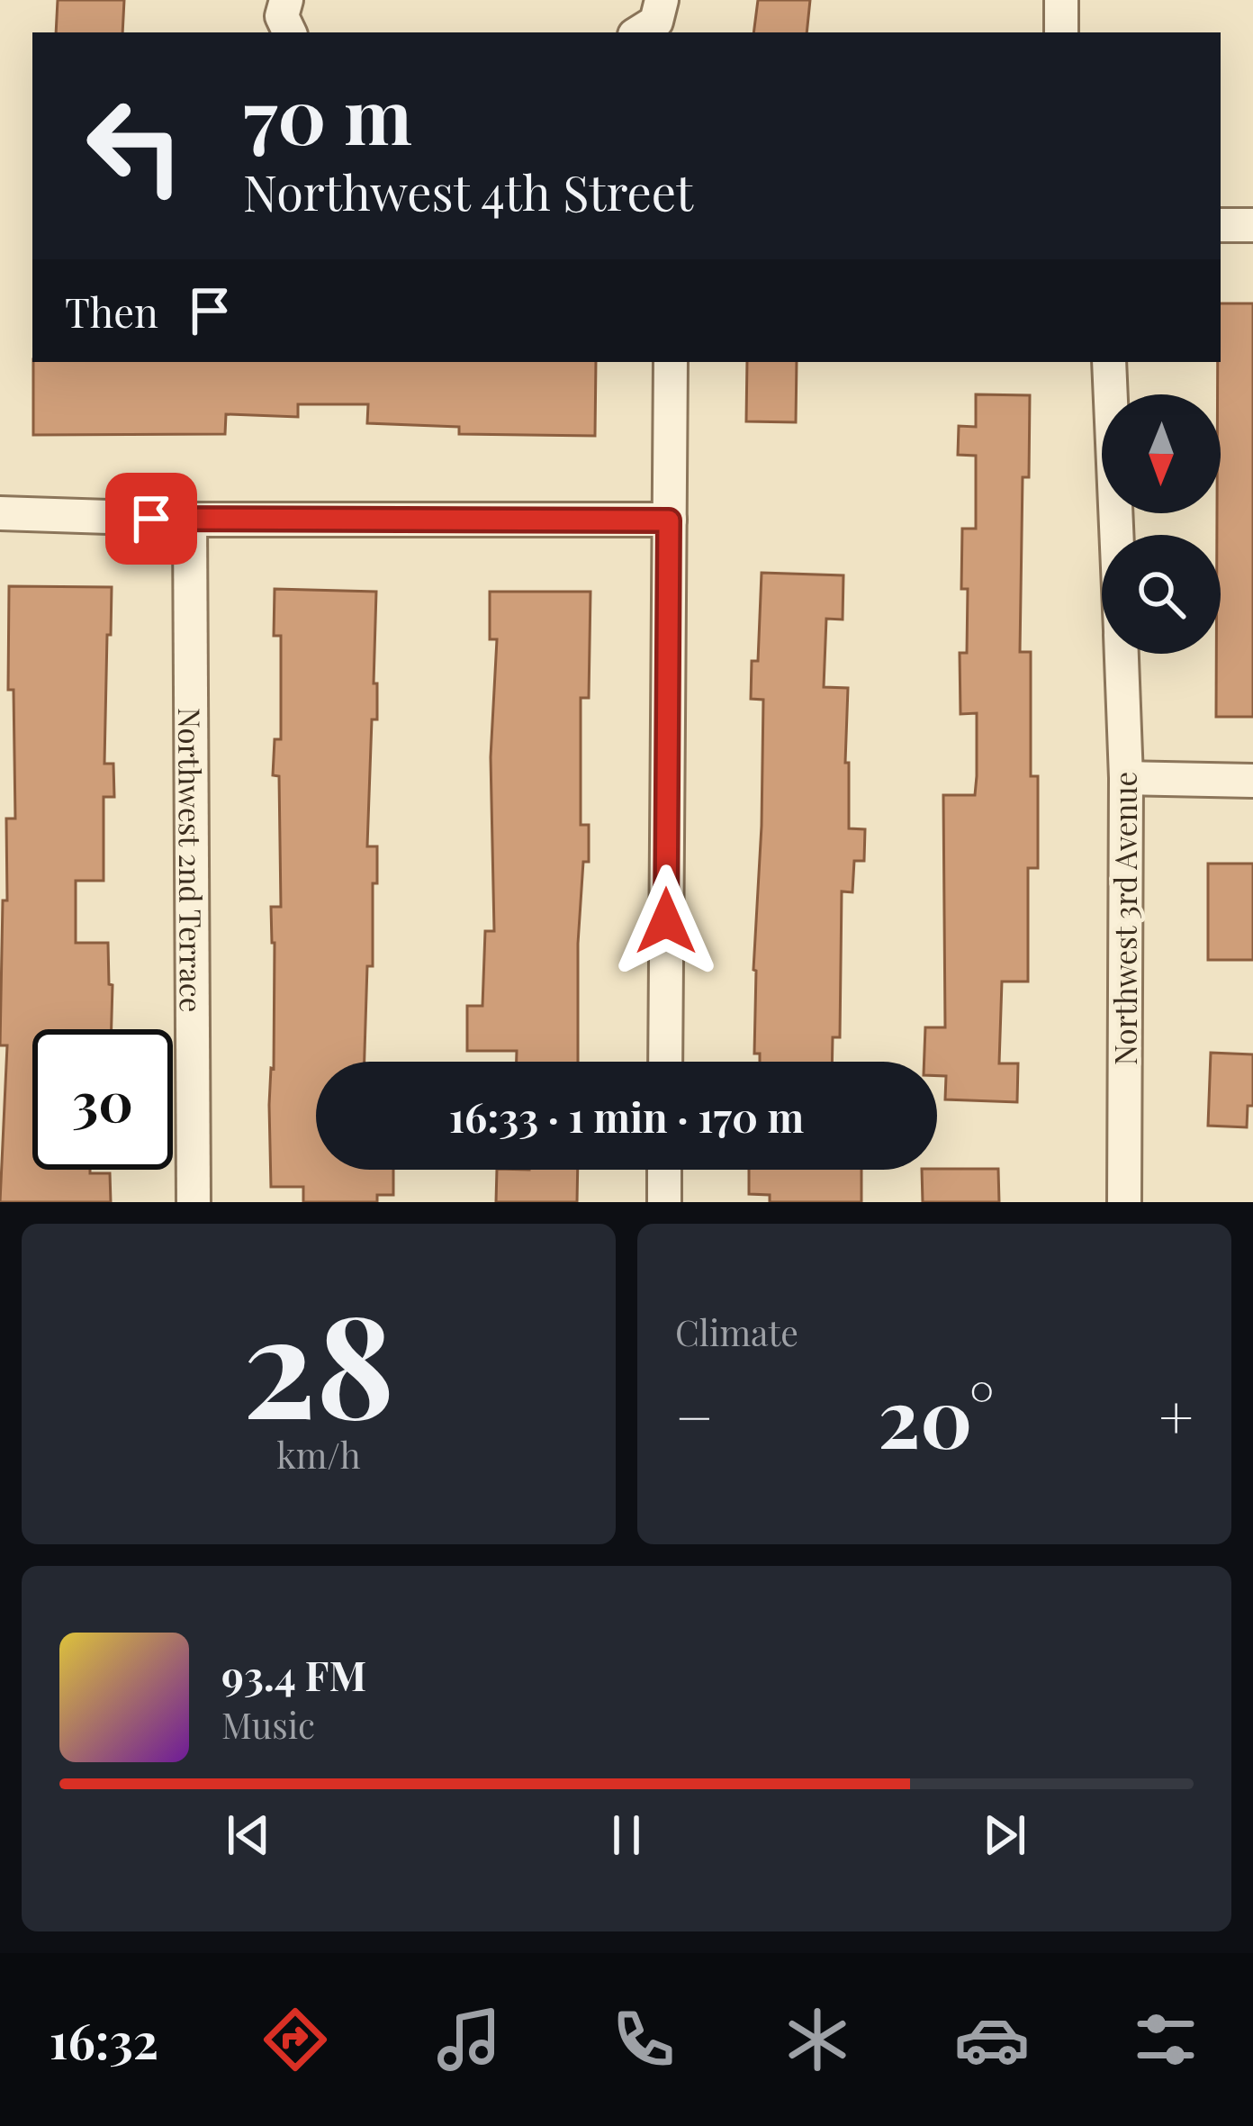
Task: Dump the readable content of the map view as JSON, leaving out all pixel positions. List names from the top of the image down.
{
  "streets": {
    "street": ["Northwest 2nd Terrace", "Northwest 3rd Avenue"]
  },
  "north": "bottom",
  "page": {
    "turn": ["70 m", "Northwest 4th Street"],
    "then": "Then",
    "limit": "30",
    "trip": "16:33 · 1 min · 170 m",
    "tile": [
      ["28", "km/h"],
      "Climate"
    ],
    "heat": ["−", "20°", "+"],
    "song": ["93.4 FM", "Music"],
    "tabs": "16:32"
  }
}
